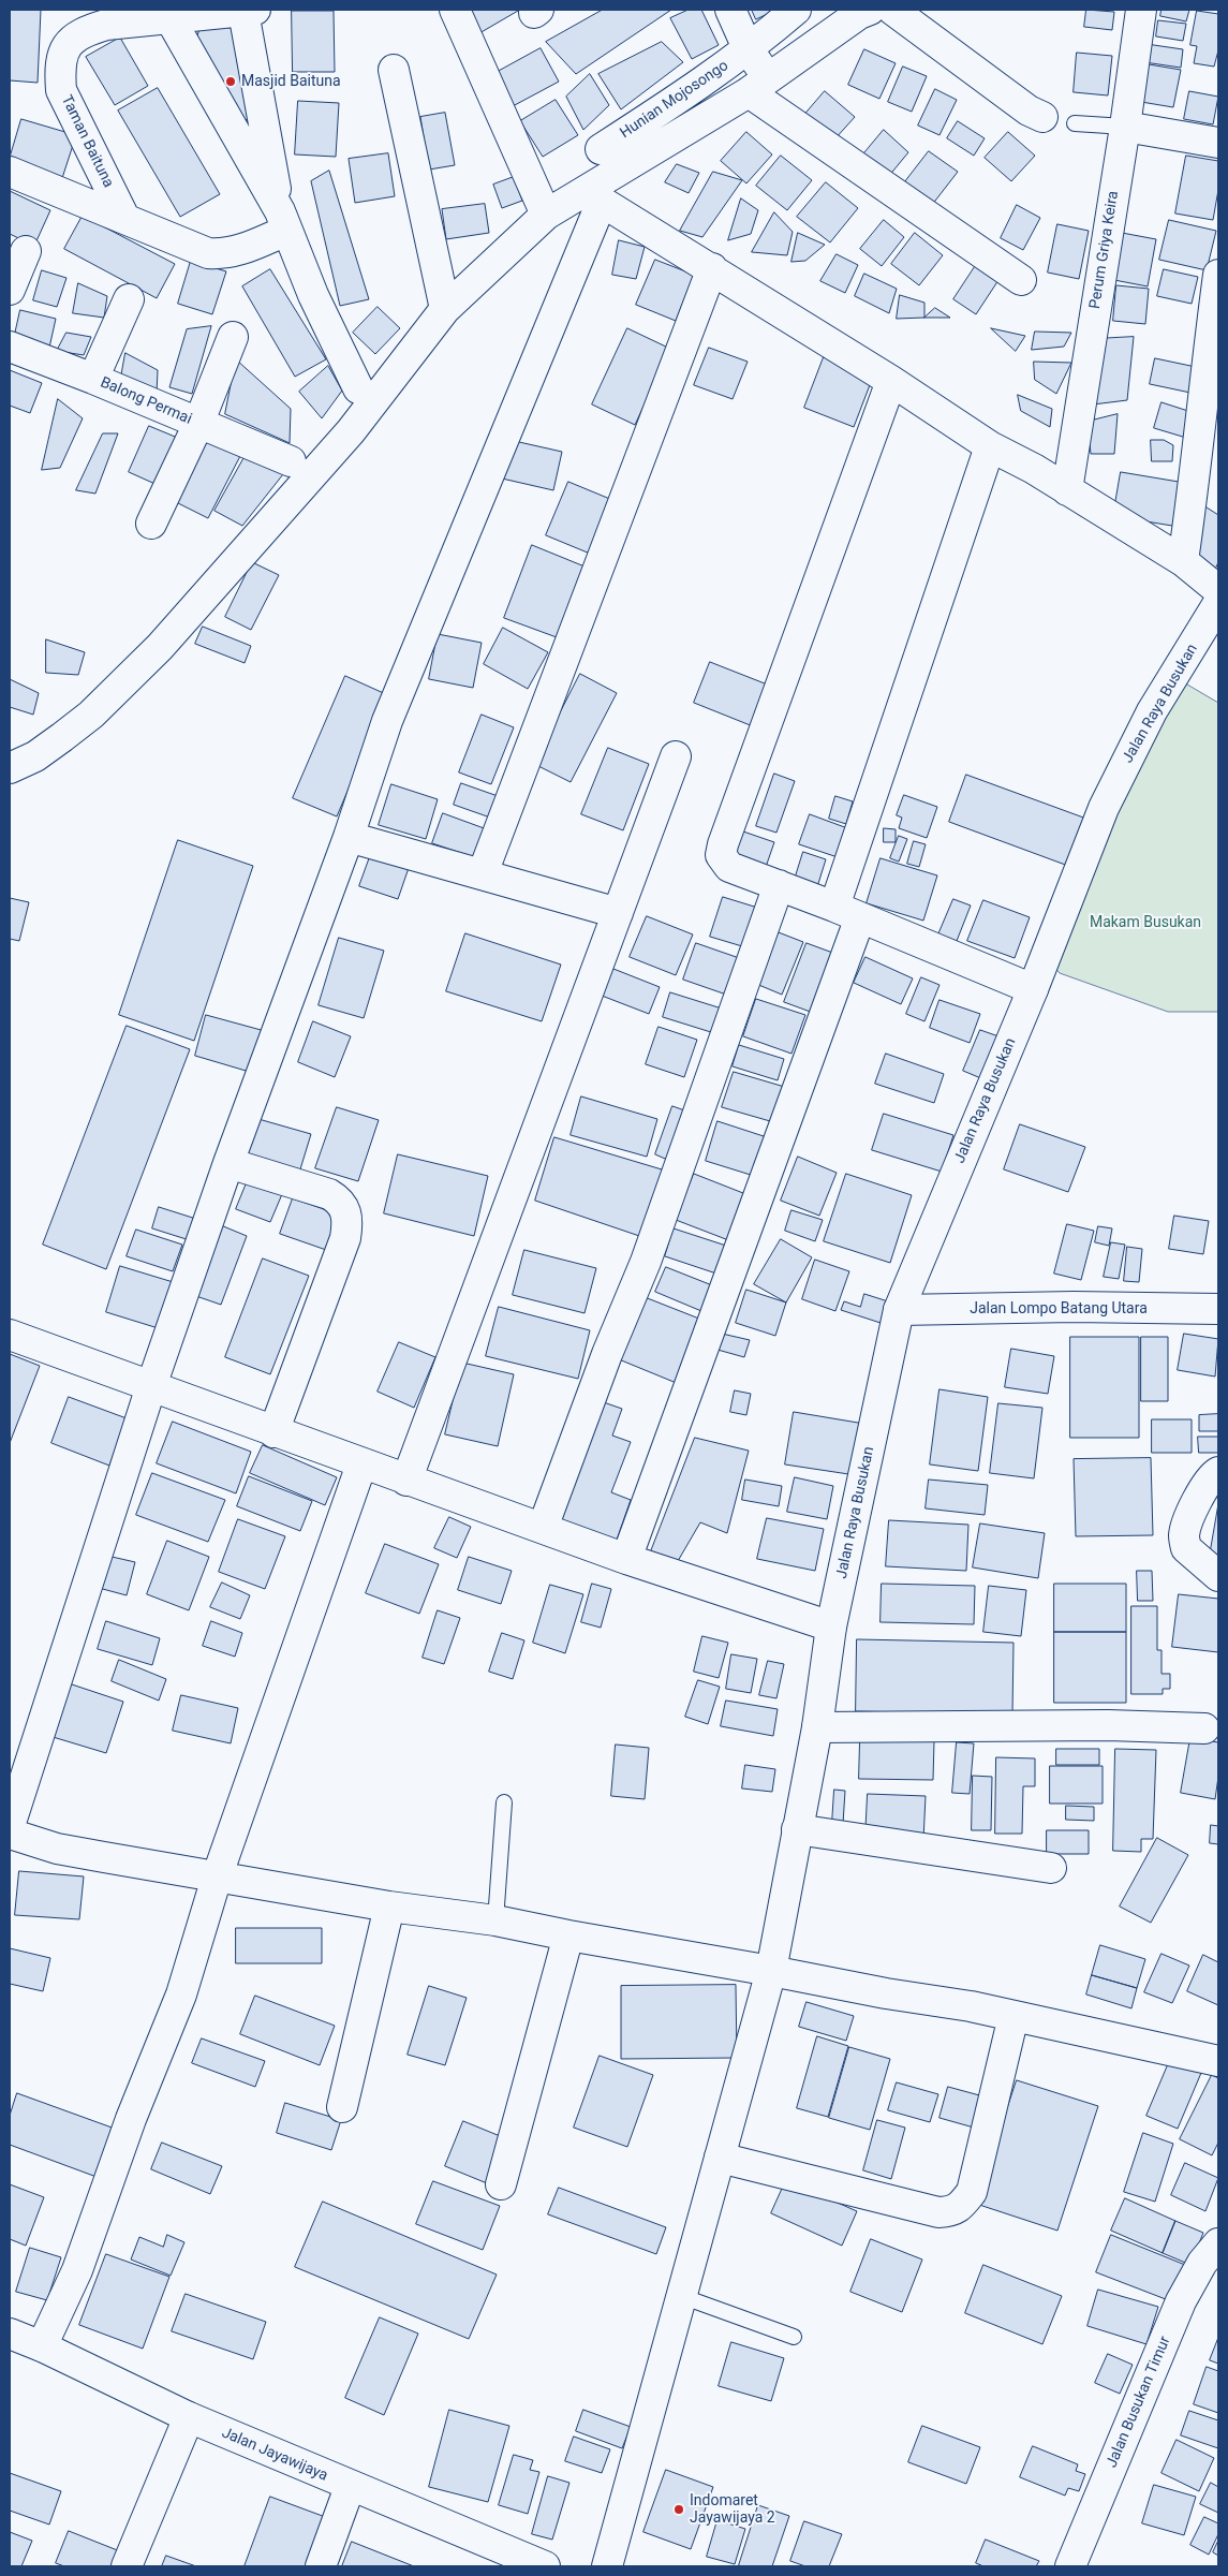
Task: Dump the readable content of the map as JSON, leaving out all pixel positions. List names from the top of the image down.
{
  "streets": {
    "street": [
      "Hunian Mojosongo",
      "Taman Baituna",
      "Perum Griya Keira",
      "Balong Permai",
      "Jalan Raya Busukan",
      "Jalan Lompo Batang Utara",
      "Jalan Busukan Timur",
      "Jalan Jayawijaya"
    ]
  },
  "crossings": [
    ["Jalan Raya Busukan", "Jalan Lompo Batang Utara"]
  ],
  "parks": ["Makam Busukan"],
  "places": ["Masjid Baituna", "Indomaret Jayawijaya 2"]
}
